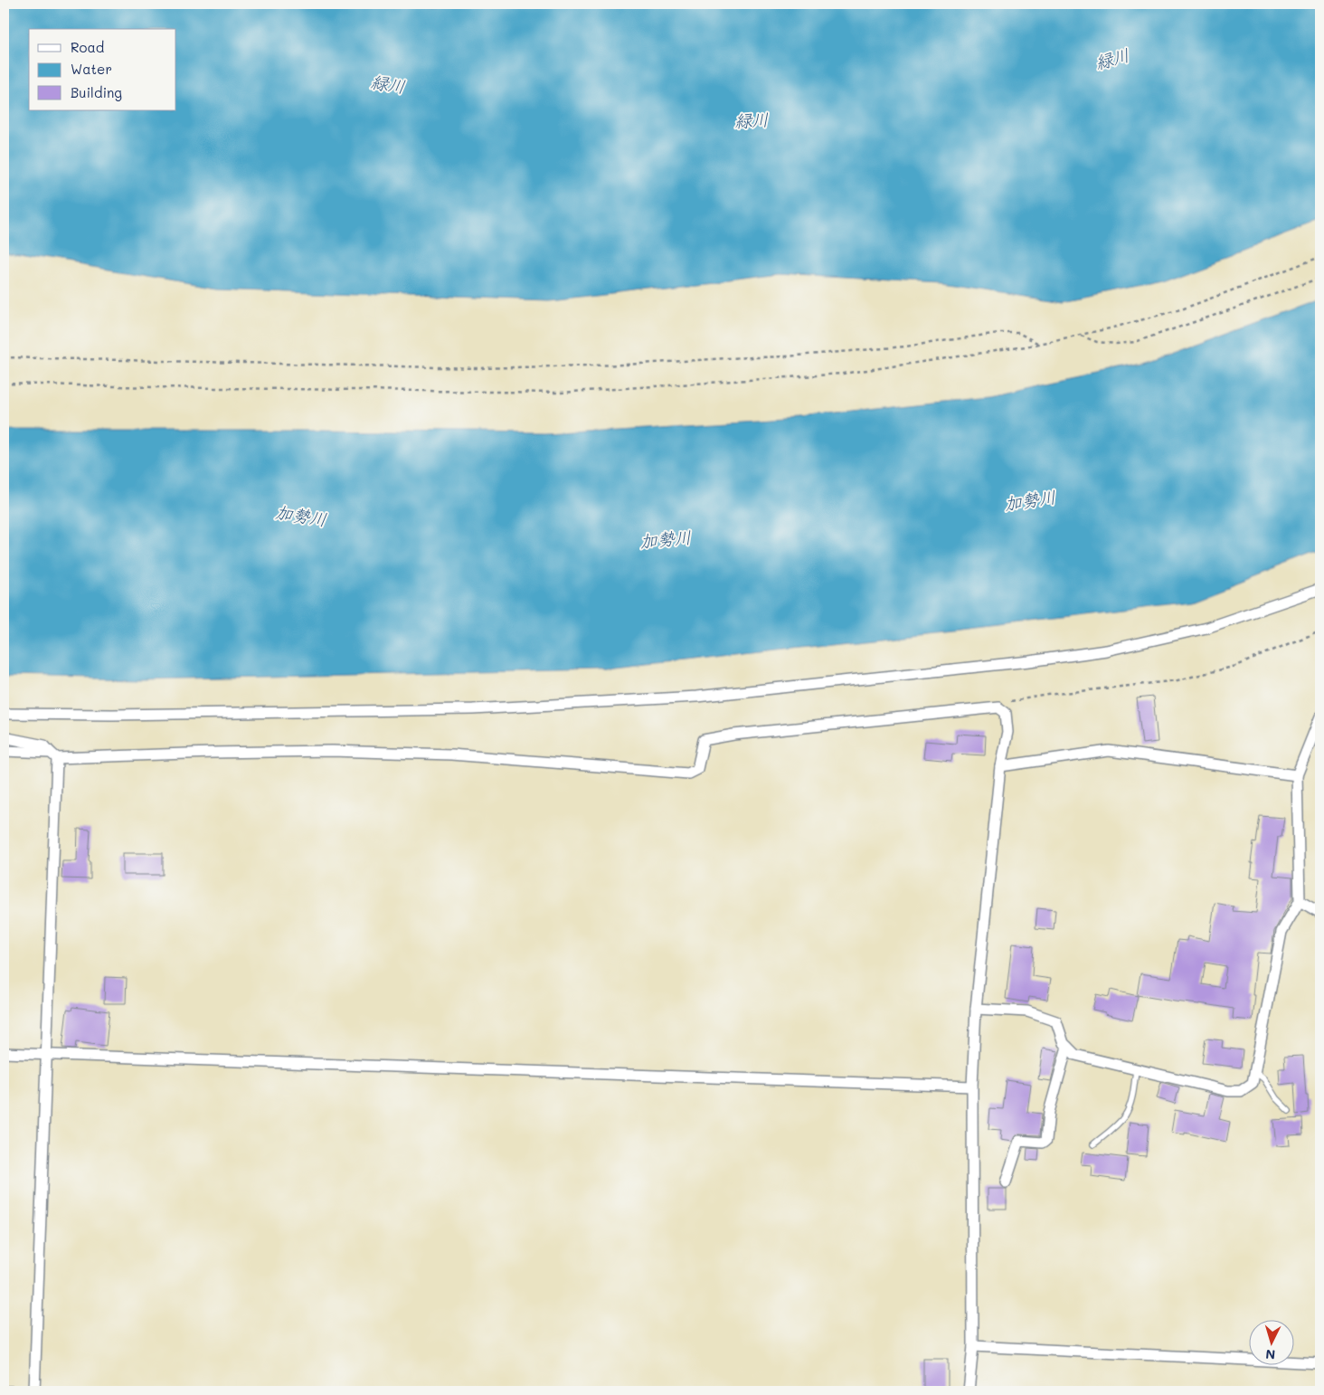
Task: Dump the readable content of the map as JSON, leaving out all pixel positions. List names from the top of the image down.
{
  "water": ["緑川", "加勢川"],
  "legend": ["Road", "Water", "Building"],
  "north": "bottom"
}
